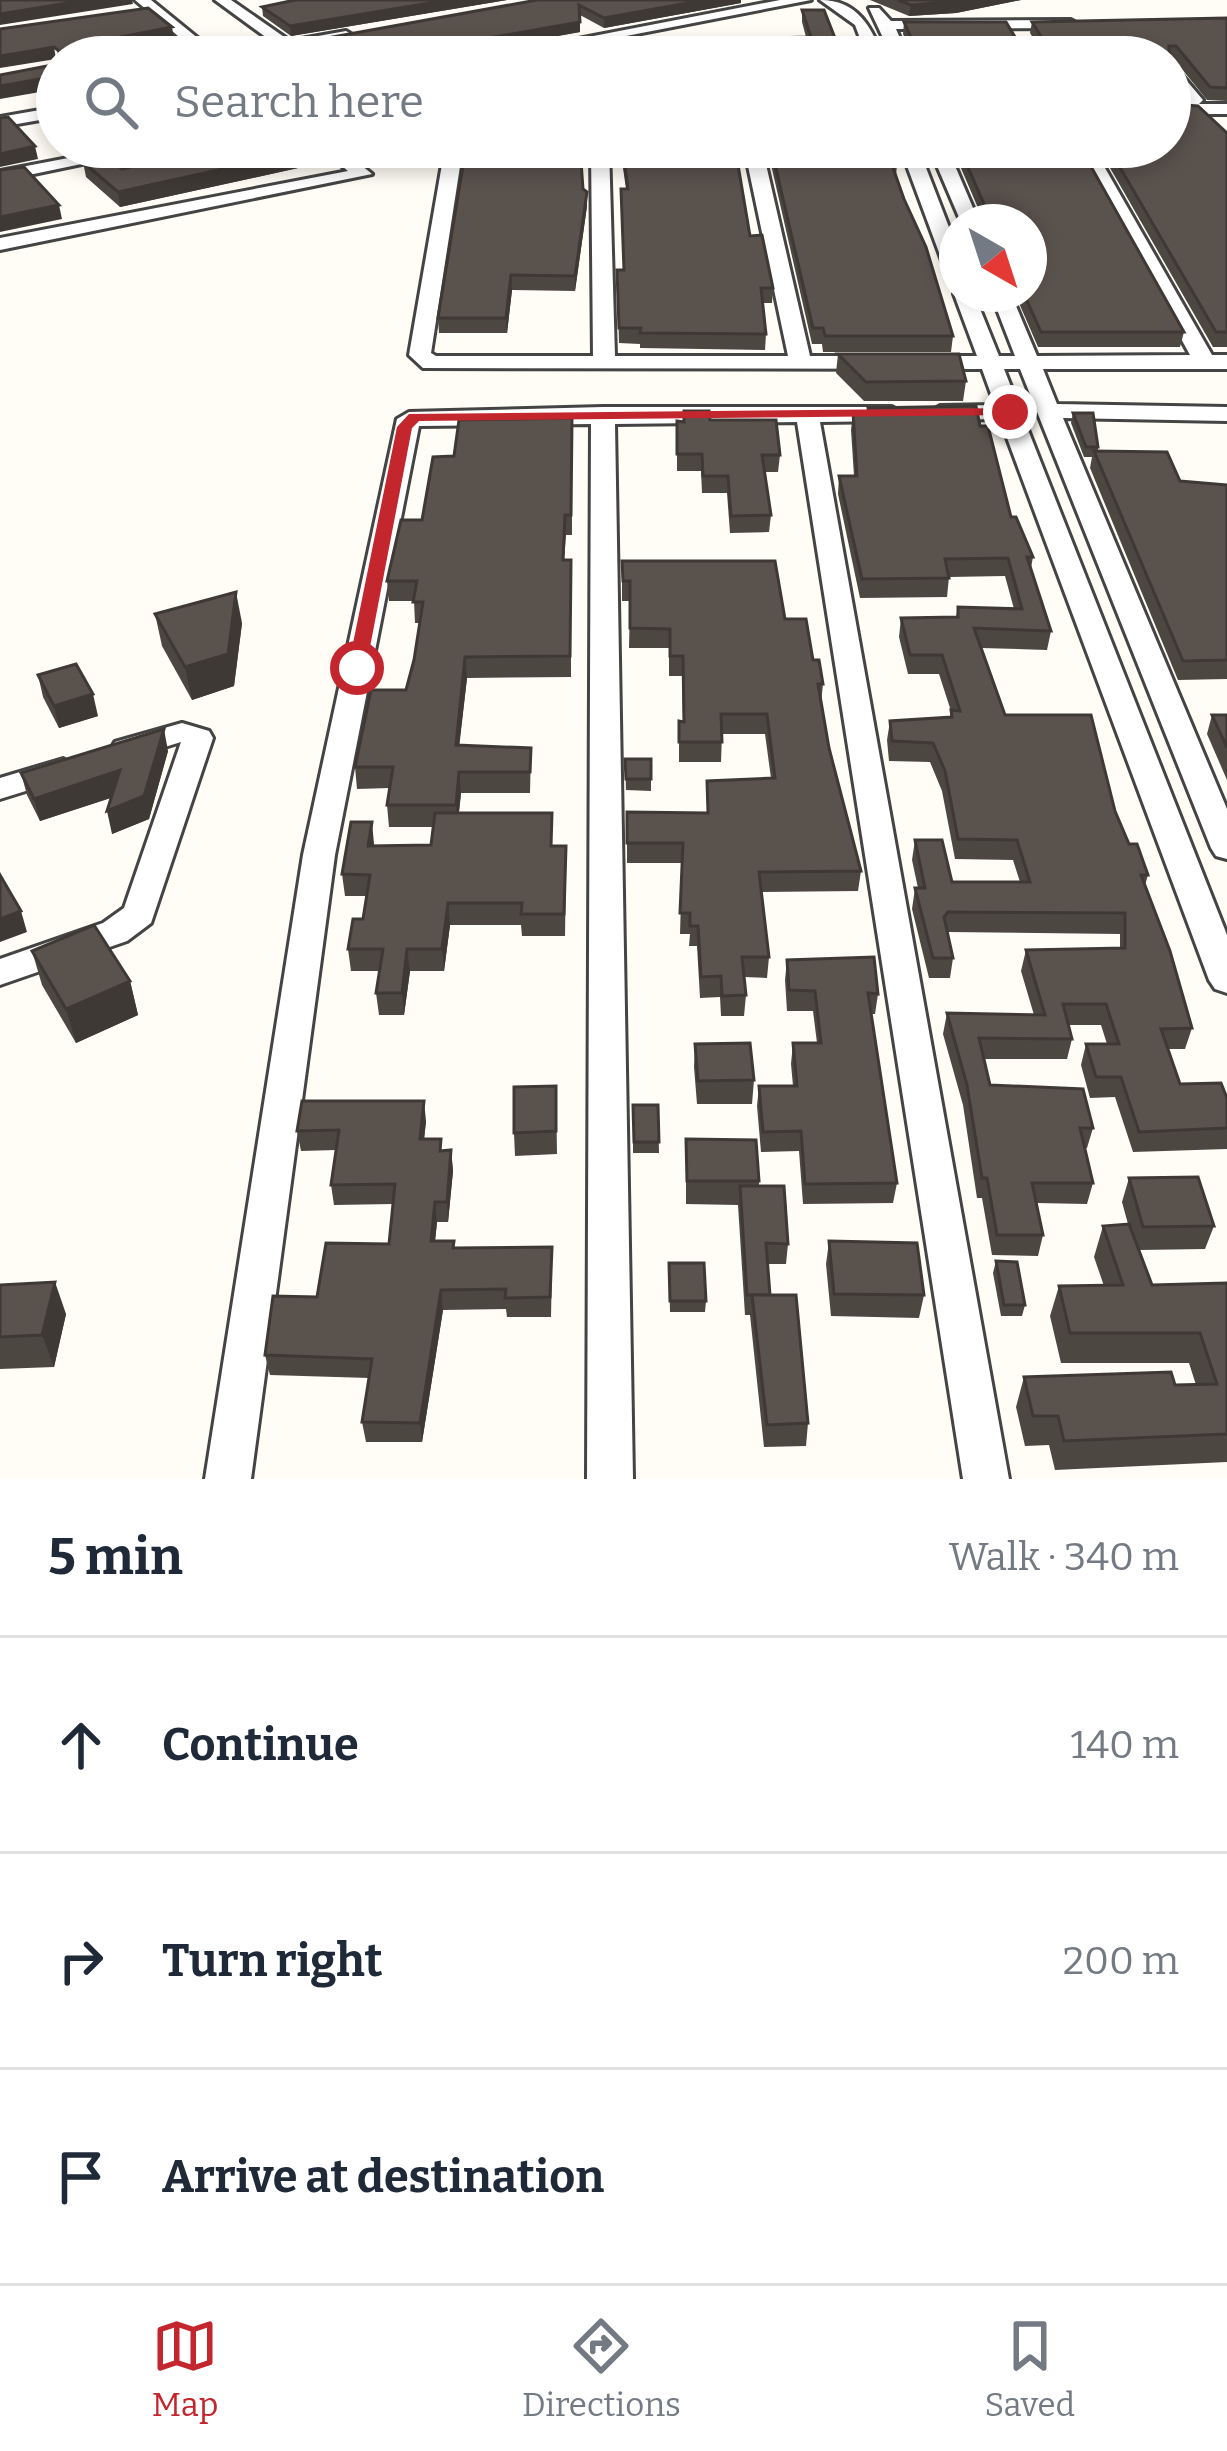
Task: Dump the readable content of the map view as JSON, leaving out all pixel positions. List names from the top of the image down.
{
  "north": "bottom right",
  "page": {
    "search": "Search here",
    "heading": ["5 min", "Walk · 340 m"],
    "list": [
      ["Continue", "140 m"],
      ["Turn right", "200 m"],
      "Arrive at destination"
    ],
    "nav": ["Map", "Directions", "Saved"]
  }
}
